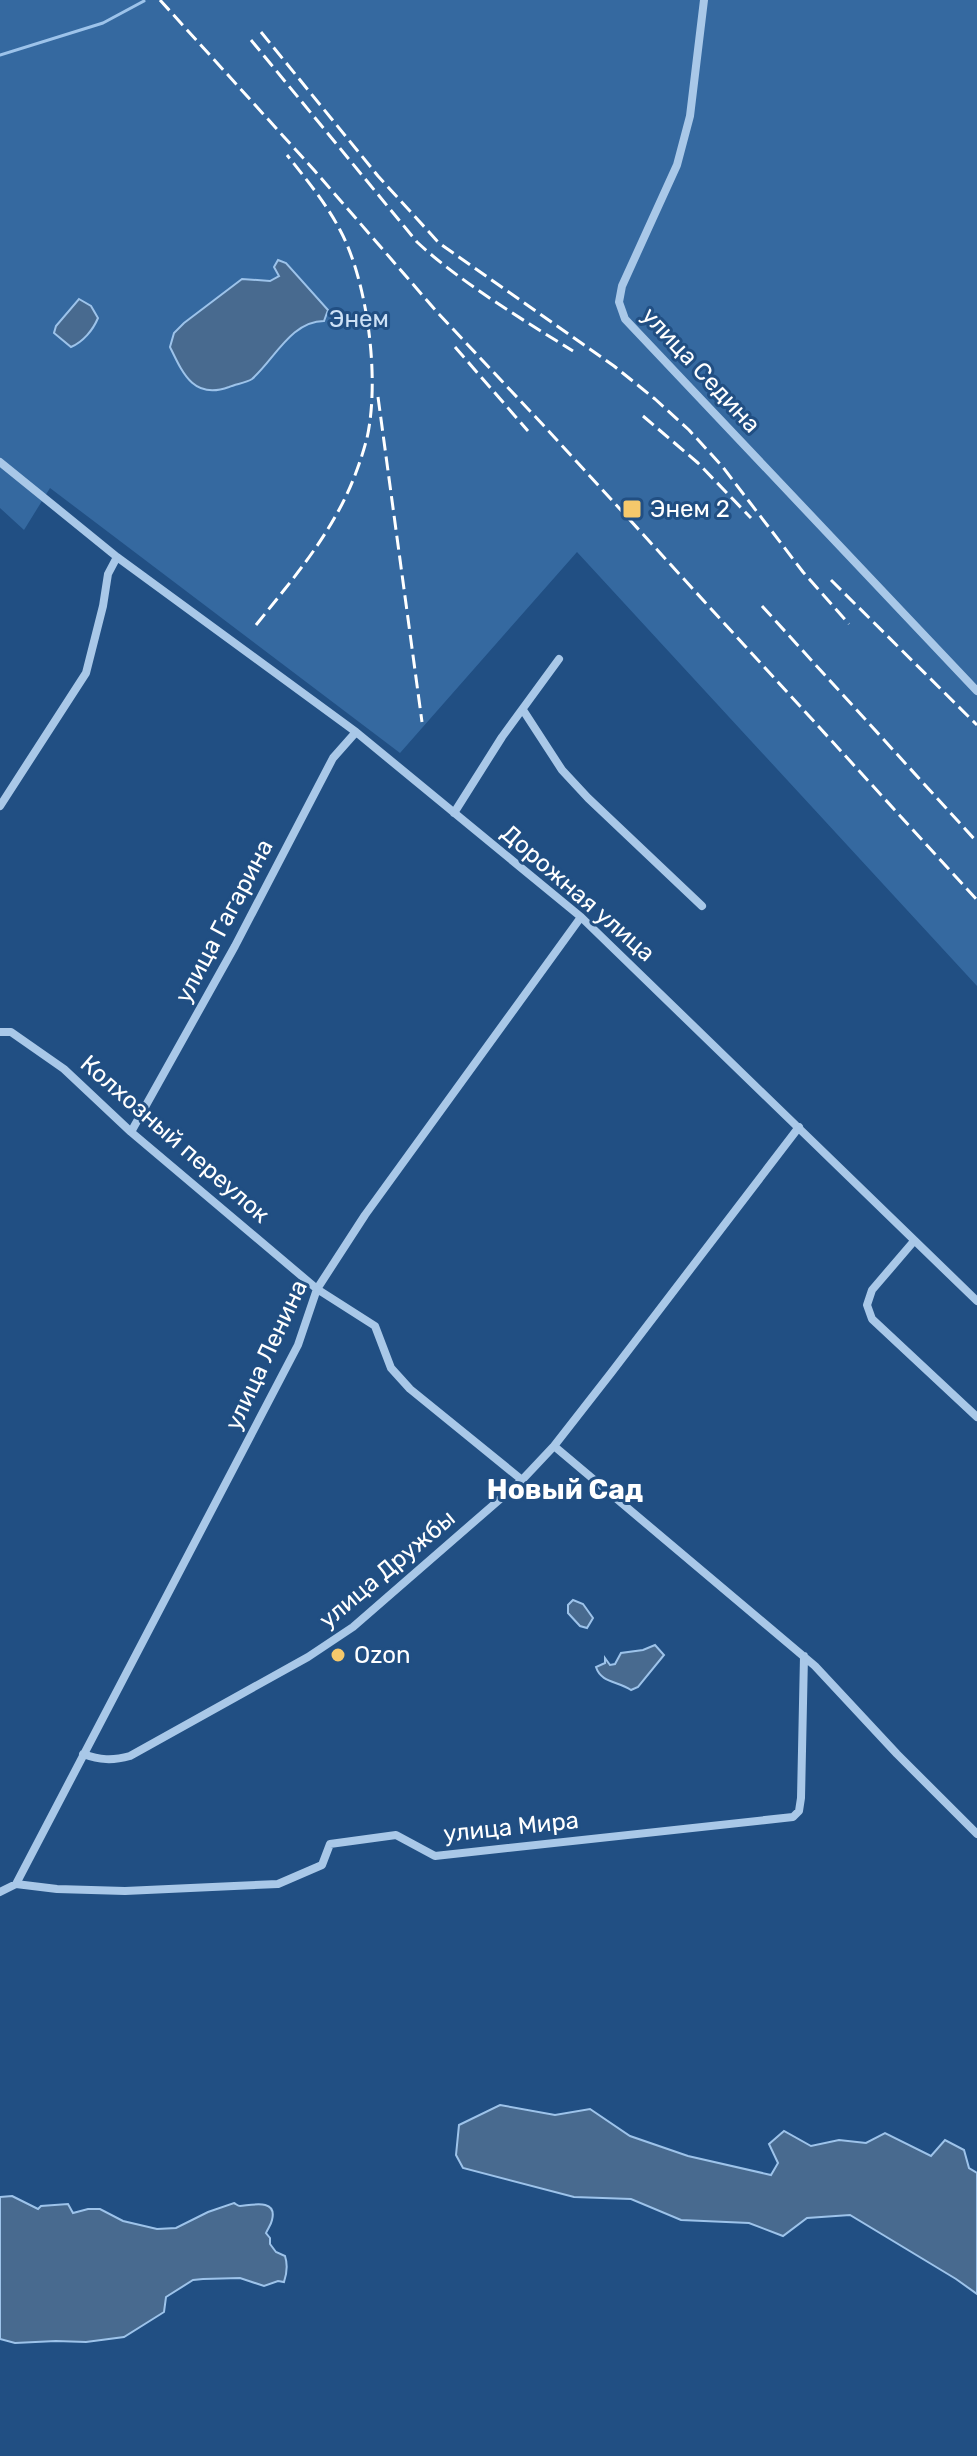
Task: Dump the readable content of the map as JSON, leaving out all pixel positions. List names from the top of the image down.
{
  "streets": {
    "street": [
      "улица Седина",
      "Дорожная улица",
      "улица Гагарина",
      "Колхозный переулок",
      "улица Ленина",
      "улица Дружбы",
      "улица Мира"
    ]
  },
  "crossings": [
    ["Дорожная улица", "улица Гагарина"],
    ["Дорожная улица", "улица Ленина"],
    ["Дорожная улица", "улица Дружбы"],
    ["улица Гагарина", "Колхозный переулок"],
    ["Колхозный переулок", "улица Ленина"],
    ["улица Ленина", "улица Дружбы"],
    ["улица Ленина", "улица Мира"]
  ],
  "districts": ["Новый Сад"],
  "parks": ["Энем"],
  "places": {
    "transit": ["Энем 2"],
    "other": ["Ozon"]
  }
}
